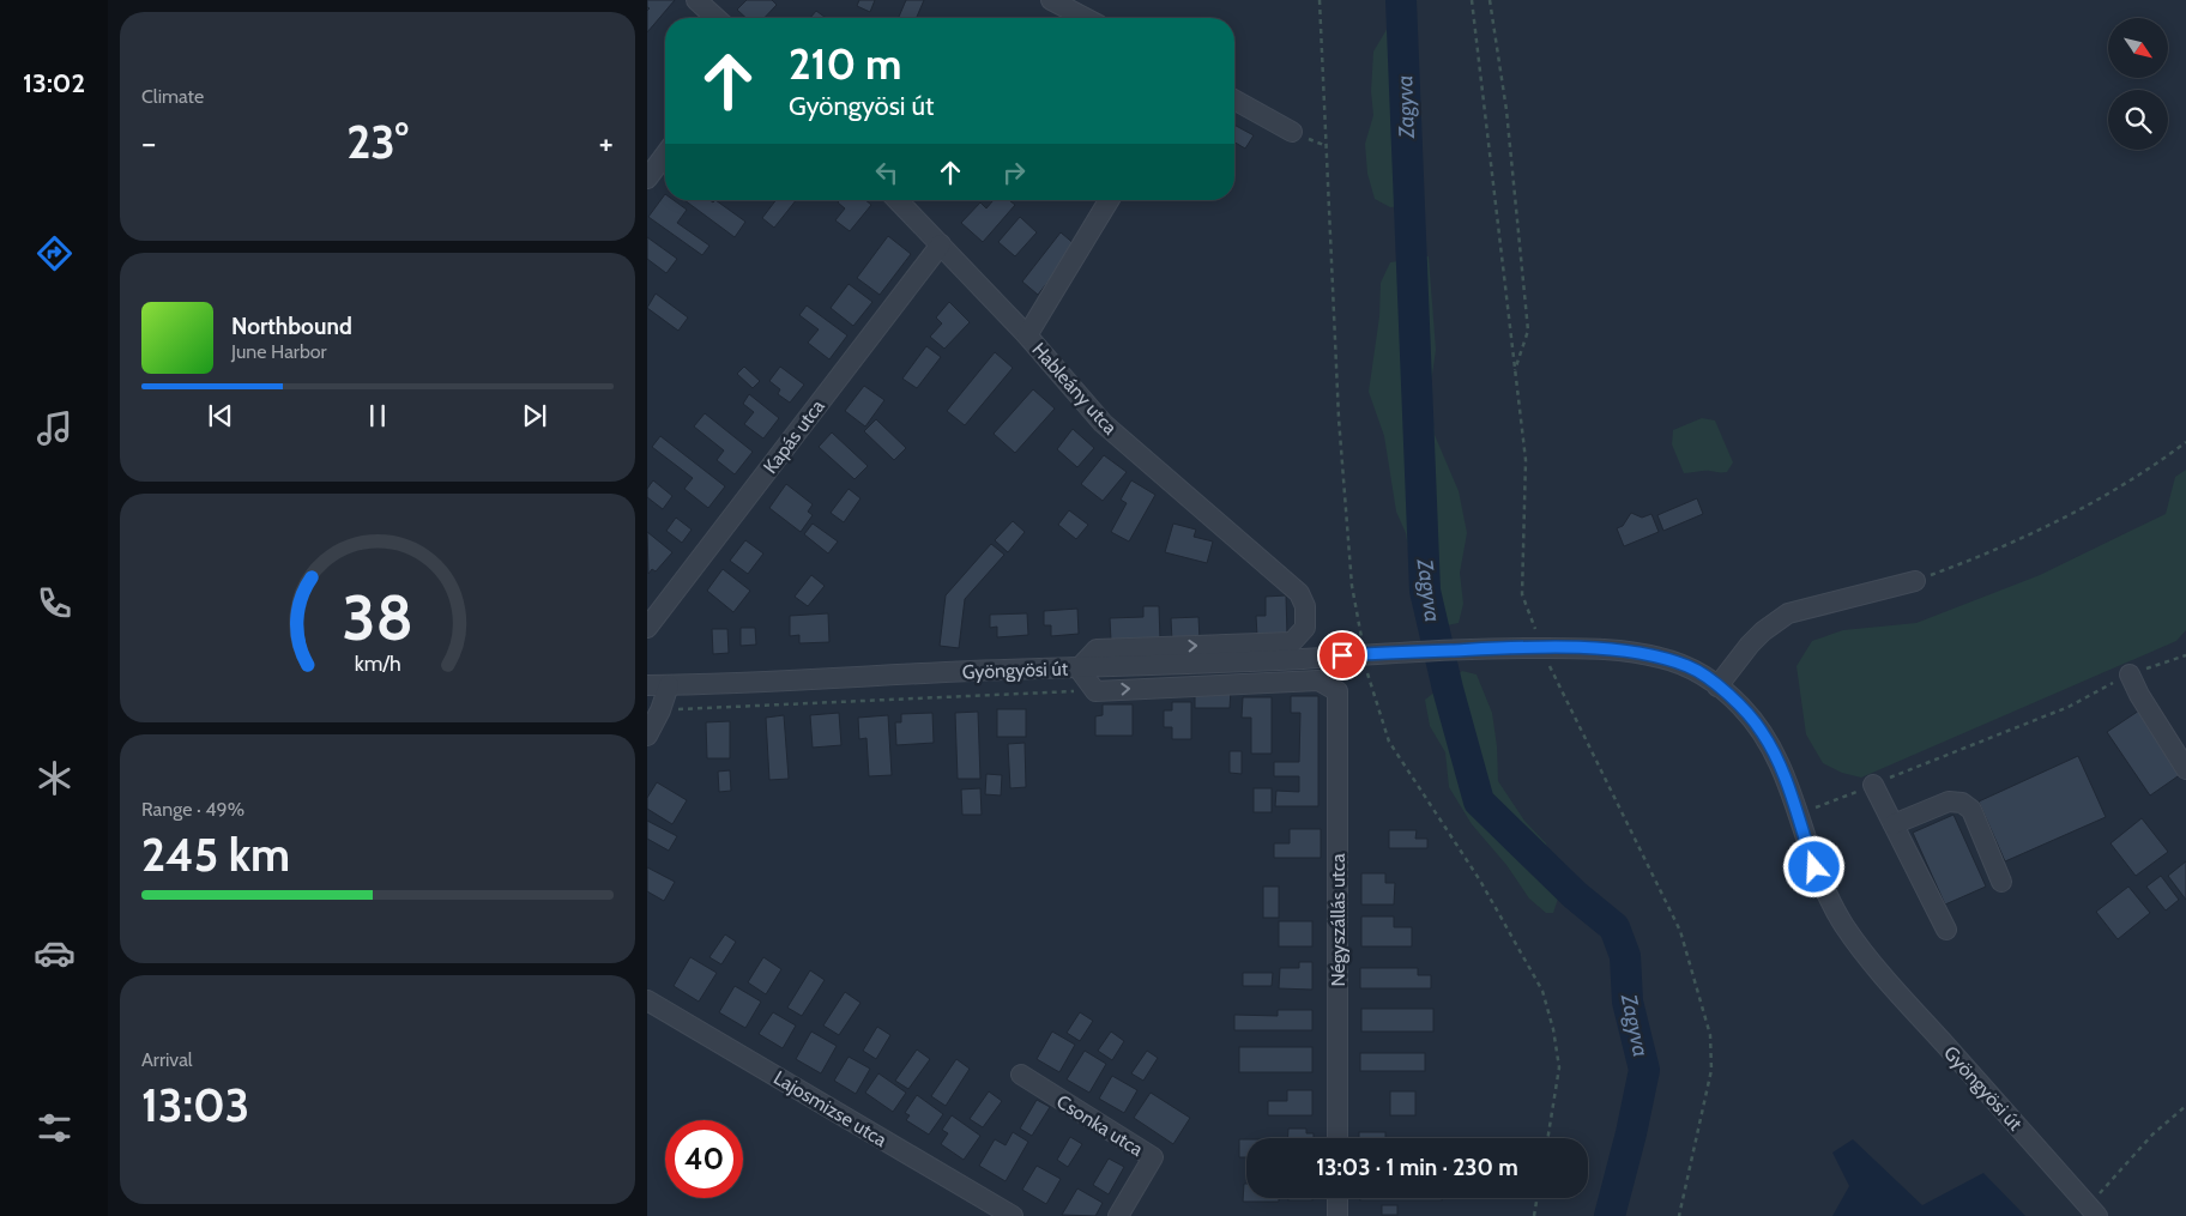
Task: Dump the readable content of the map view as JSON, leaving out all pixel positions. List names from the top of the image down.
{
  "streets": {
    "street": [
      "Hableány utca",
      "Kapás utca",
      "Gyöngyösi út",
      "Négyszállás utca",
      "Lajosmizse utca",
      "Csonka utca"
    ]
  },
  "crossings": [
    ["Hableány utca", "Kapás utca"],
    ["Hableány utca", "Gyöngyösi út"]
  ],
  "water": ["Zagyva"],
  "north": "bottom right",
  "page": {
    "tabs": "13:02",
    "tile": [
      "Climate",
      ["Range · 49%", "245 km"],
      ["Arrival", "13:03"]
    ],
    "turn": ["210 m", "Gyöngyösi út"],
    "heat": ["−", "23°", "+"],
    "song": ["Northbound", "June Harbor"],
    "limit": "40",
    "trip": "13:03 · 1 min · 230 m",
    "gauge": ["38", "km/h"]
  }
}
